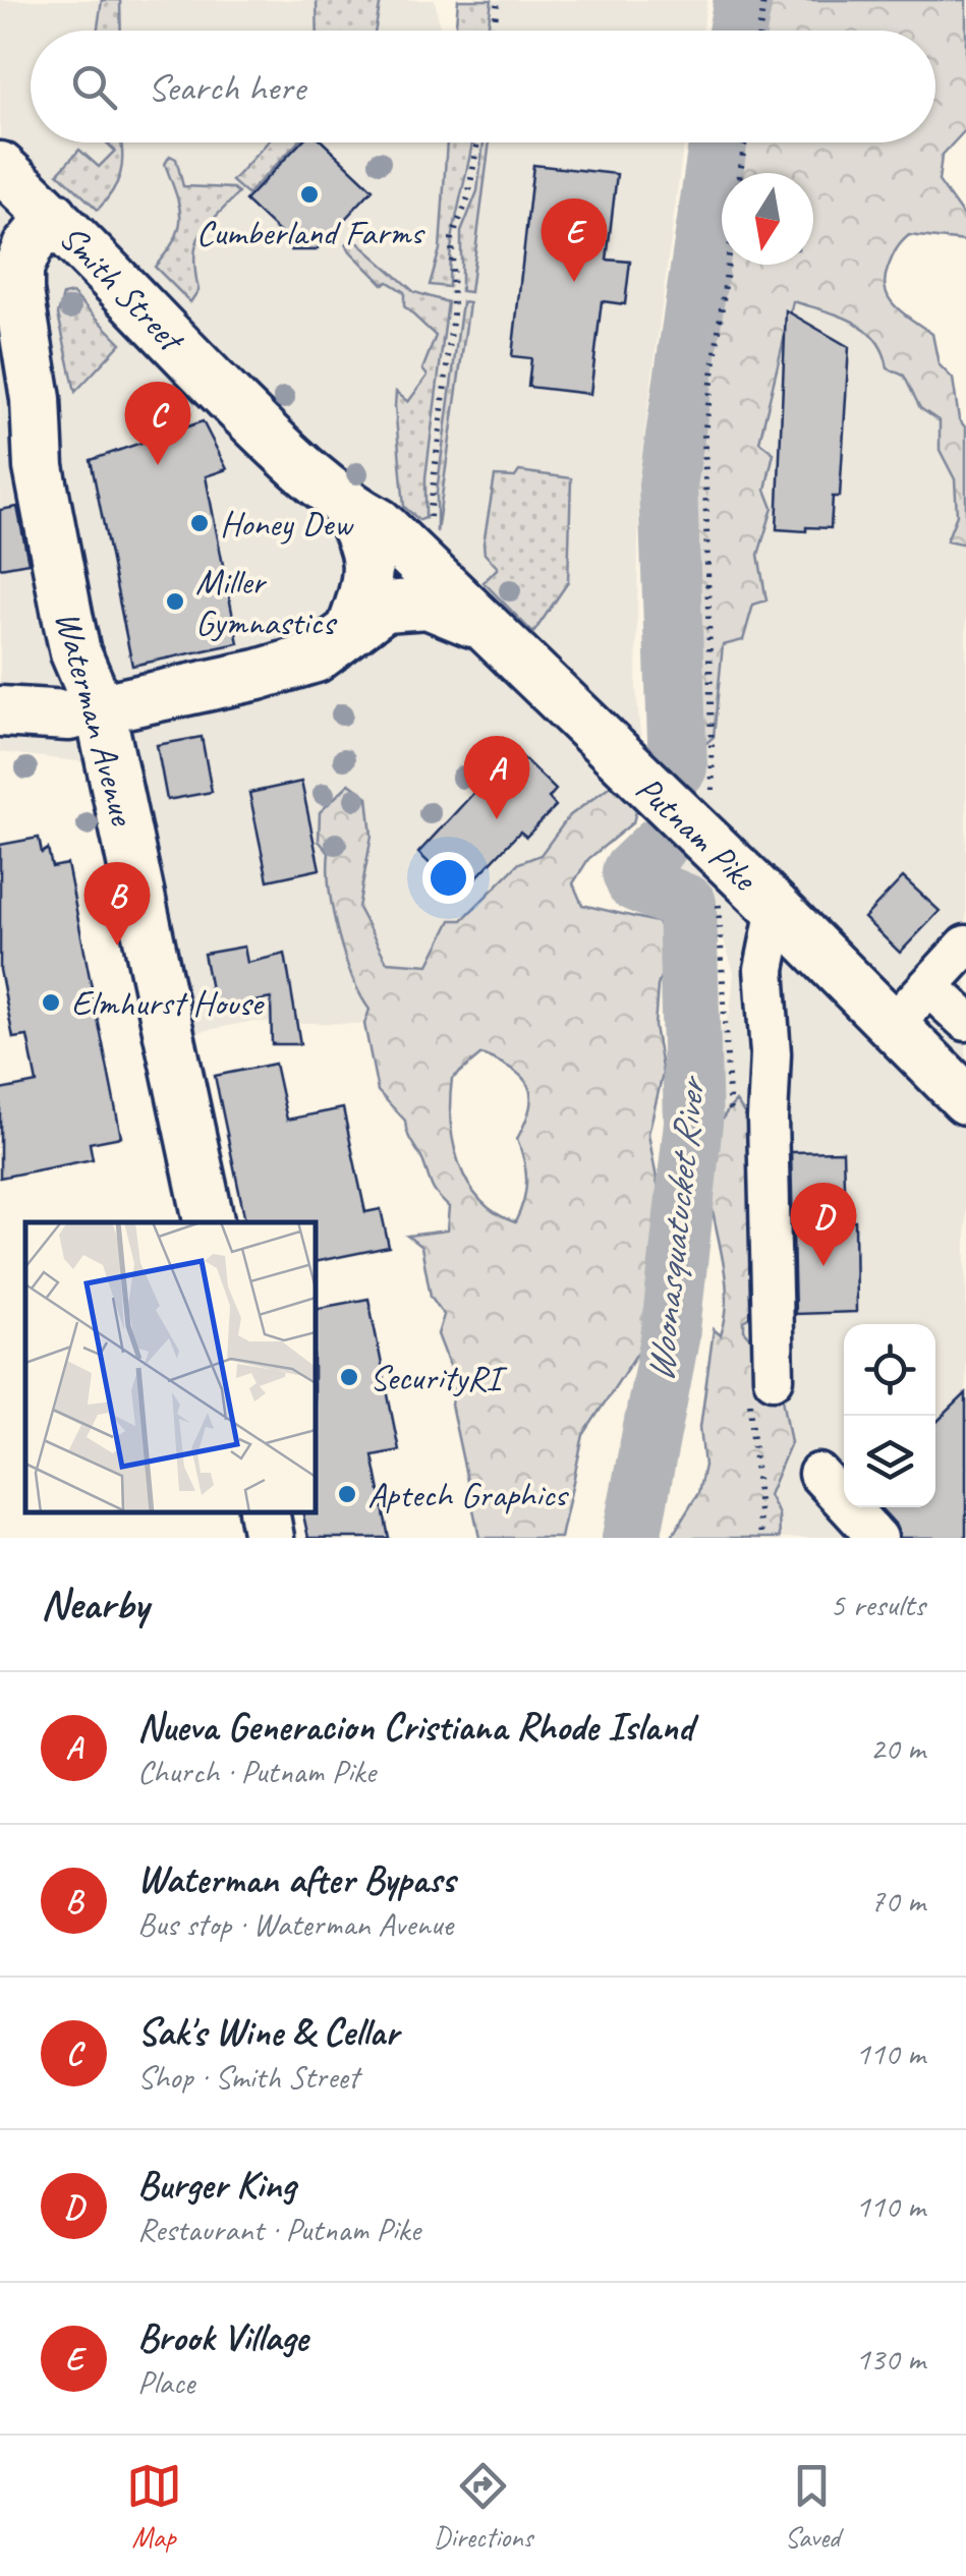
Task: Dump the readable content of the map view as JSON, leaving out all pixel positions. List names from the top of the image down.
{
  "streets": {
    "main road": ["Smith Street", "Waterman Avenue", "Putnam Pike"]
  },
  "crossings": [
    ["Smith Street", "Waterman Avenue"],
    ["Smith Street", "Putnam Pike"]
  ],
  "water": ["Woonasquatucket River"],
  "places": [
    "Cumberland Farms",
    "Honey Dew",
    "Miller Gymnastics",
    "Elmhurst House",
    "SecurityRI",
    "Aptech Graphics"
  ],
  "north": "bottom",
  "page": {
    "search": "Search here",
    "pins": [
      "E",
      "C",
      "A",
      "B",
      "D"
    ],
    "heading": ["Nearby", "5 results"],
    "list": [
      {
        "mark": "A",
        "name": "Nueva Generacion Cristiana Rhode Island",
        "note": "Church · Putnam Pike",
        "value": "20 m"
      },
      {
        "mark": "B",
        "name": "Waterman after Bypass",
        "note": "Bus stop · Waterman Avenue",
        "value": "70 m"
      },
      {
        "mark": "C",
        "name": "Sak's Wine & Cellar",
        "note": "Shop · Smith Street",
        "value": "110 m"
      },
      {
        "mark": "D",
        "name": "Burger King",
        "note": "Restaurant · Putnam Pike",
        "value": "110 m"
      },
      {
        "mark": "E",
        "name": "Brook Village",
        "note": "Place",
        "value": "130 m"
      }
    ],
    "nav": ["Map", "Directions", "Saved"]
  }
}
